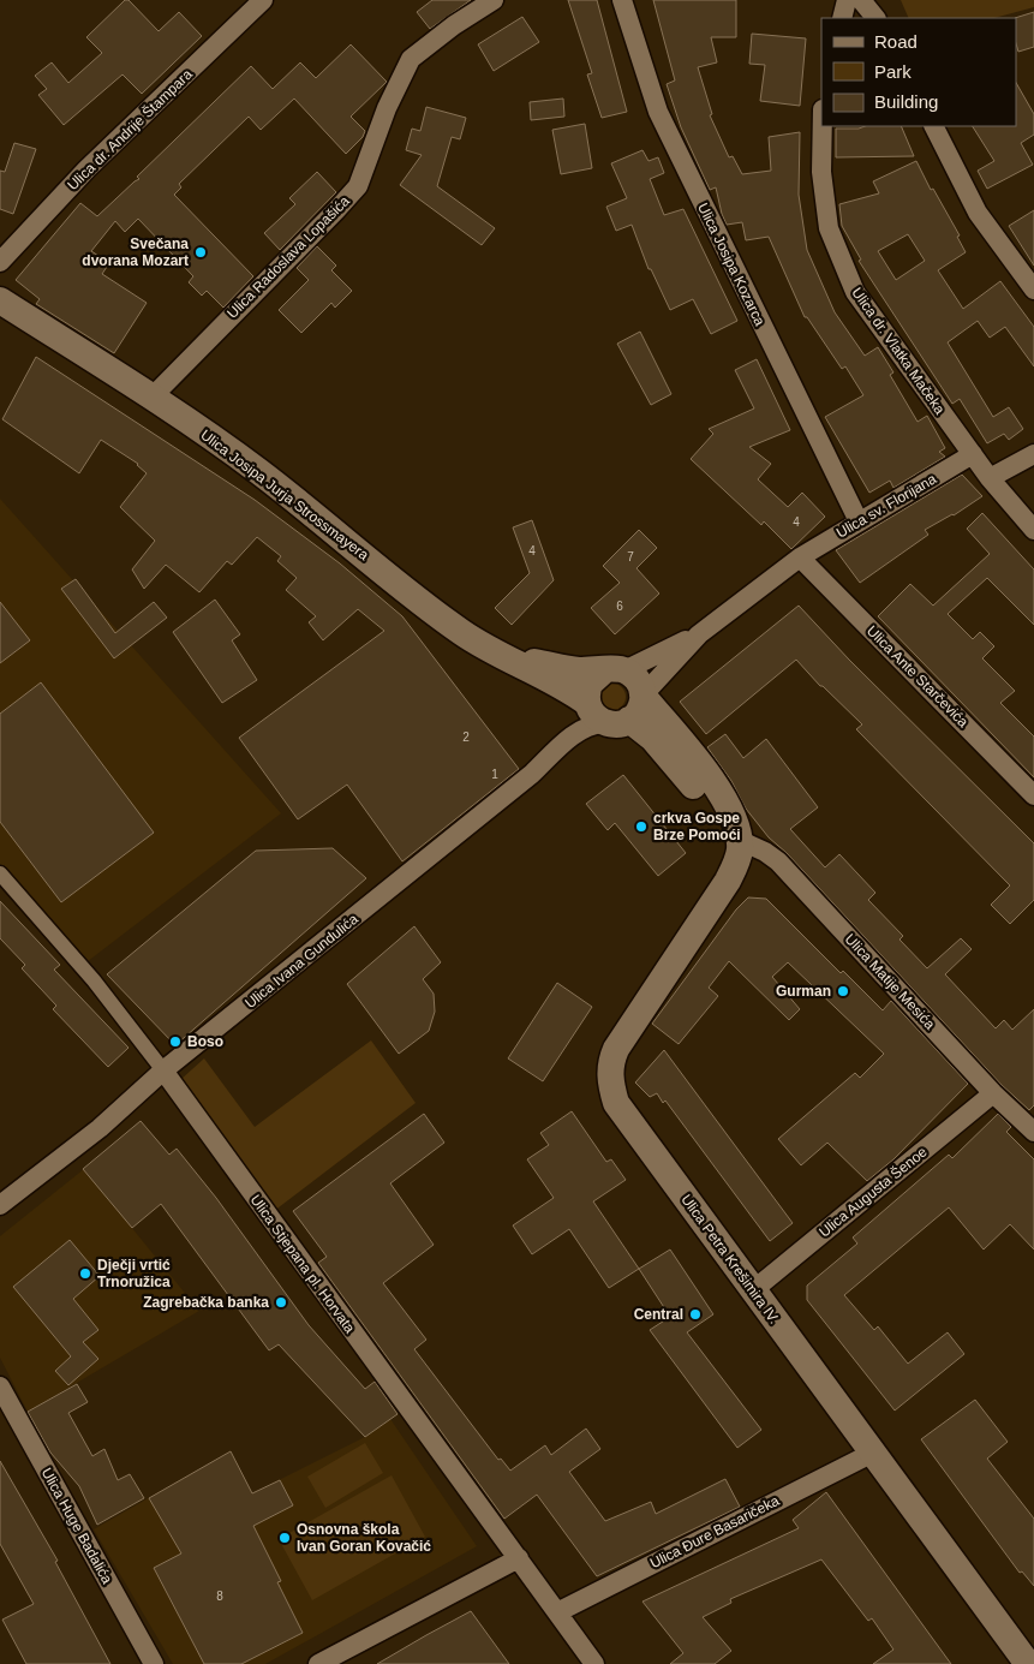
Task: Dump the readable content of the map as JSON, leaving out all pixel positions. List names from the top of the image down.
{
  "streets": {
    "main road": ["Ulica Josipa Jurja Strossmayera", "Ulica Matije Mesića", "Ulica Petra Krešimira IV."],
    "street": [
      "Ulica dr. Andrije Štampara",
      "Ulica Radoslava Lopašića",
      "Ulica Josipa Kozarca",
      "Ulica dr. Vlatka Mačeka",
      "Ulica sv. Florijana",
      "Ulica Ante Starčevića",
      "Ulica Ivana Gundulića",
      "Ulica Augusta Šenoe",
      "Ulica Stjepana pl. Horvata",
      "Ulica Huge Badalića",
      "Ulica Đure Basaričeka"
    ]
  },
  "crossings": [
    ["Ulica Radoslava Lopašića", "Ulica Josipa Jurja Strossmayera"],
    ["Ulica Josipa Kozarca", "Ulica sv. Florijana"],
    ["Ulica dr. Vlatka Mačeka", "Ulica sv. Florijana"],
    ["Ulica Josipa Jurja Strossmayera", "Ulica Matije Mesića"],
    ["Ulica sv. Florijana", "Ulica Ante Starčevića"],
    ["Ulica Ivana Gundulića", "Ulica Matije Mesića"],
    ["Ulica Ivana Gundulića", "Ulica Stjepana pl. Horvata"],
    ["Ulica Matije Mesića", "Ulica Augusta Šenoe"],
    ["Ulica Matije Mesića", "Ulica Petra Krešimira IV."],
    ["Ulica Augusta Šenoe", "Ulica Petra Krešimira IV."],
    ["Ulica Petra Krešimira IV.", "Ulica Đure Basaričeka"],
    ["Ulica Stjepana pl. Horvata", "Ulica Đure Basaričeka"]
  ],
  "places": [
    "Svečana dvorana Mozart",
    "crkva Gospe Brze Pomoći",
    "Gurman",
    "Boso",
    "Dječji vrtić Trnoružica",
    "Zagrebačka banka",
    "Central",
    "Osnovna škola Ivan Goran Kovačić"
  ],
  "house_numbers": [
    "4",
    "4",
    "7",
    "6",
    "2",
    "1",
    "8"
  ],
  "legend": ["Road", "Park", "Building"]
}
